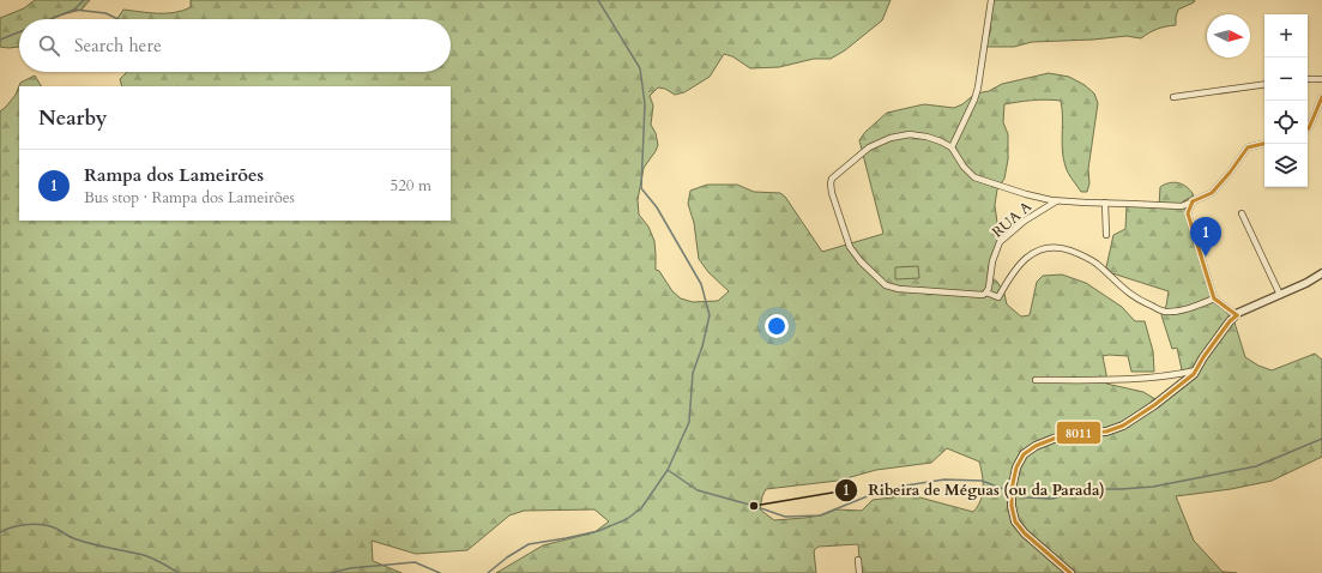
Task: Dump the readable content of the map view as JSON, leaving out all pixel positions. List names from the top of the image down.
{
  "streets": {
    "street": ["RUA A"]
  },
  "places": ["Ribeira de Méguas (ou da Parada)"],
  "lines": ["transit line 8011"],
  "north": "right",
  "page": {
    "map_buttons": ["+", "−"],
    "search": "Search here",
    "heading": "Nearby",
    "list": [
      {
        "mark": "1",
        "name": "Rampa dos Lameirões",
        "note": "Bus stop · Rampa dos Lameirões",
        "value": "520 m"
      }
    ],
    "pins": "1"
  }
}
